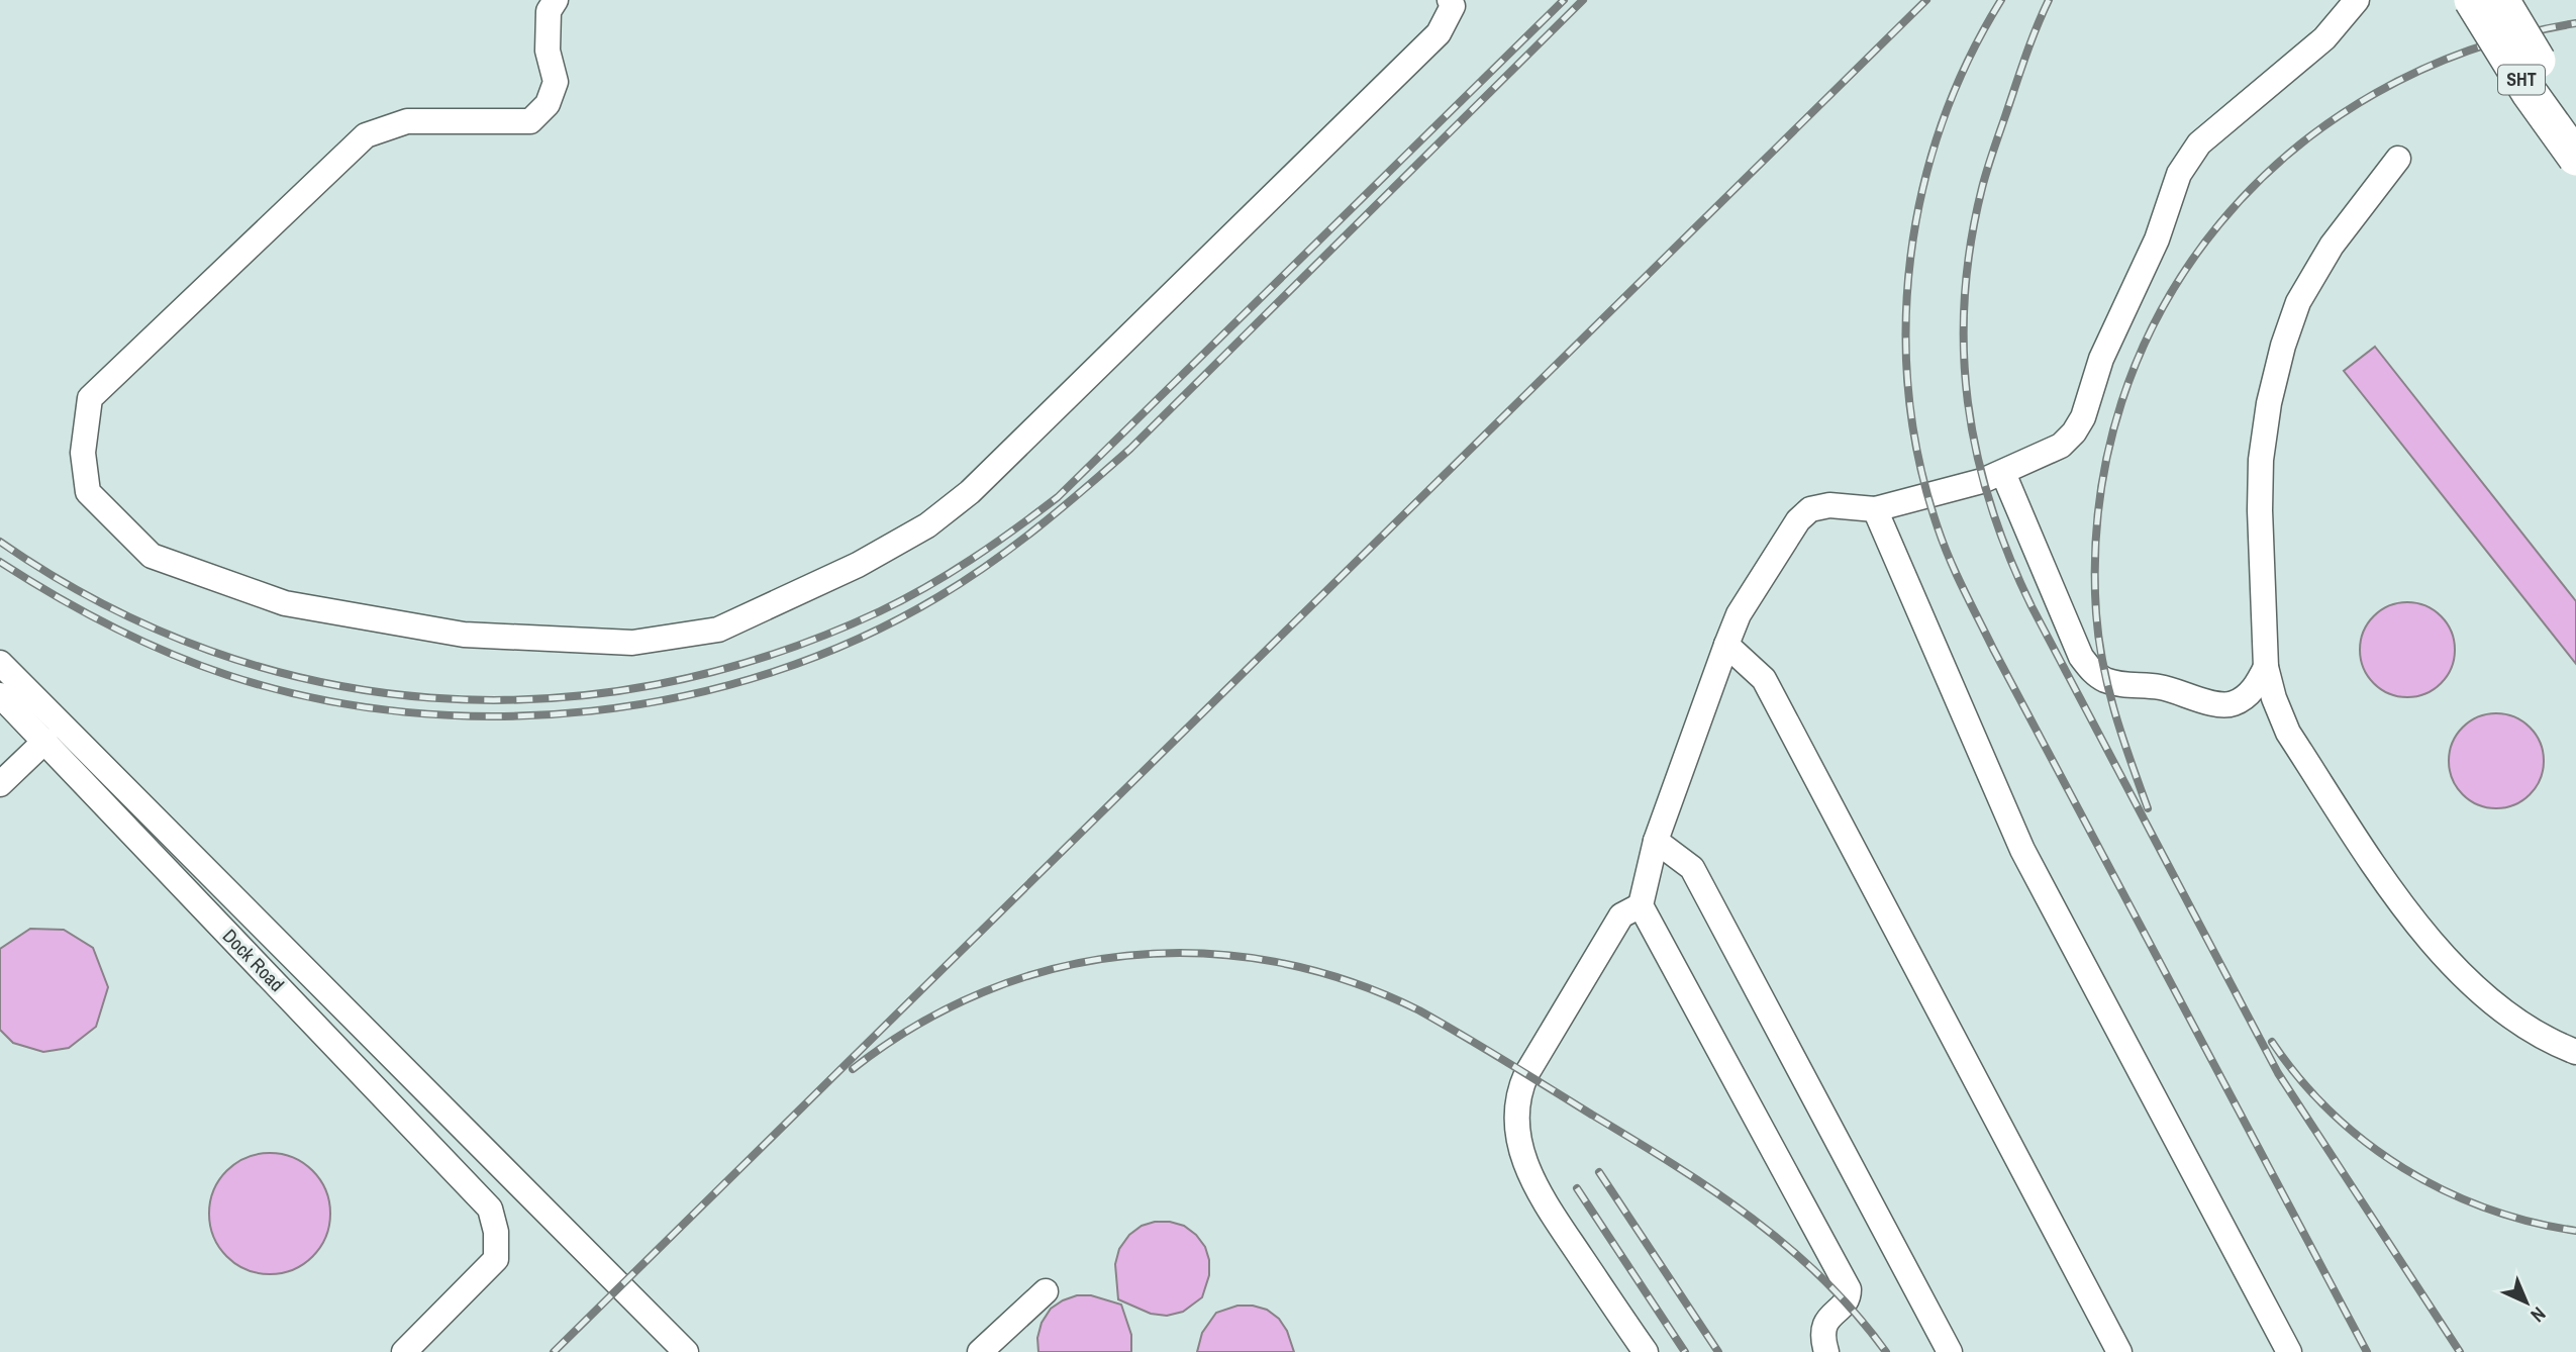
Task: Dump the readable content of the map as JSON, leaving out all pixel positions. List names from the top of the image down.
{
  "streets": {
    "highway": ["SHT"],
    "lane": ["Dock Road"]
  },
  "north": "bottom right"
}
